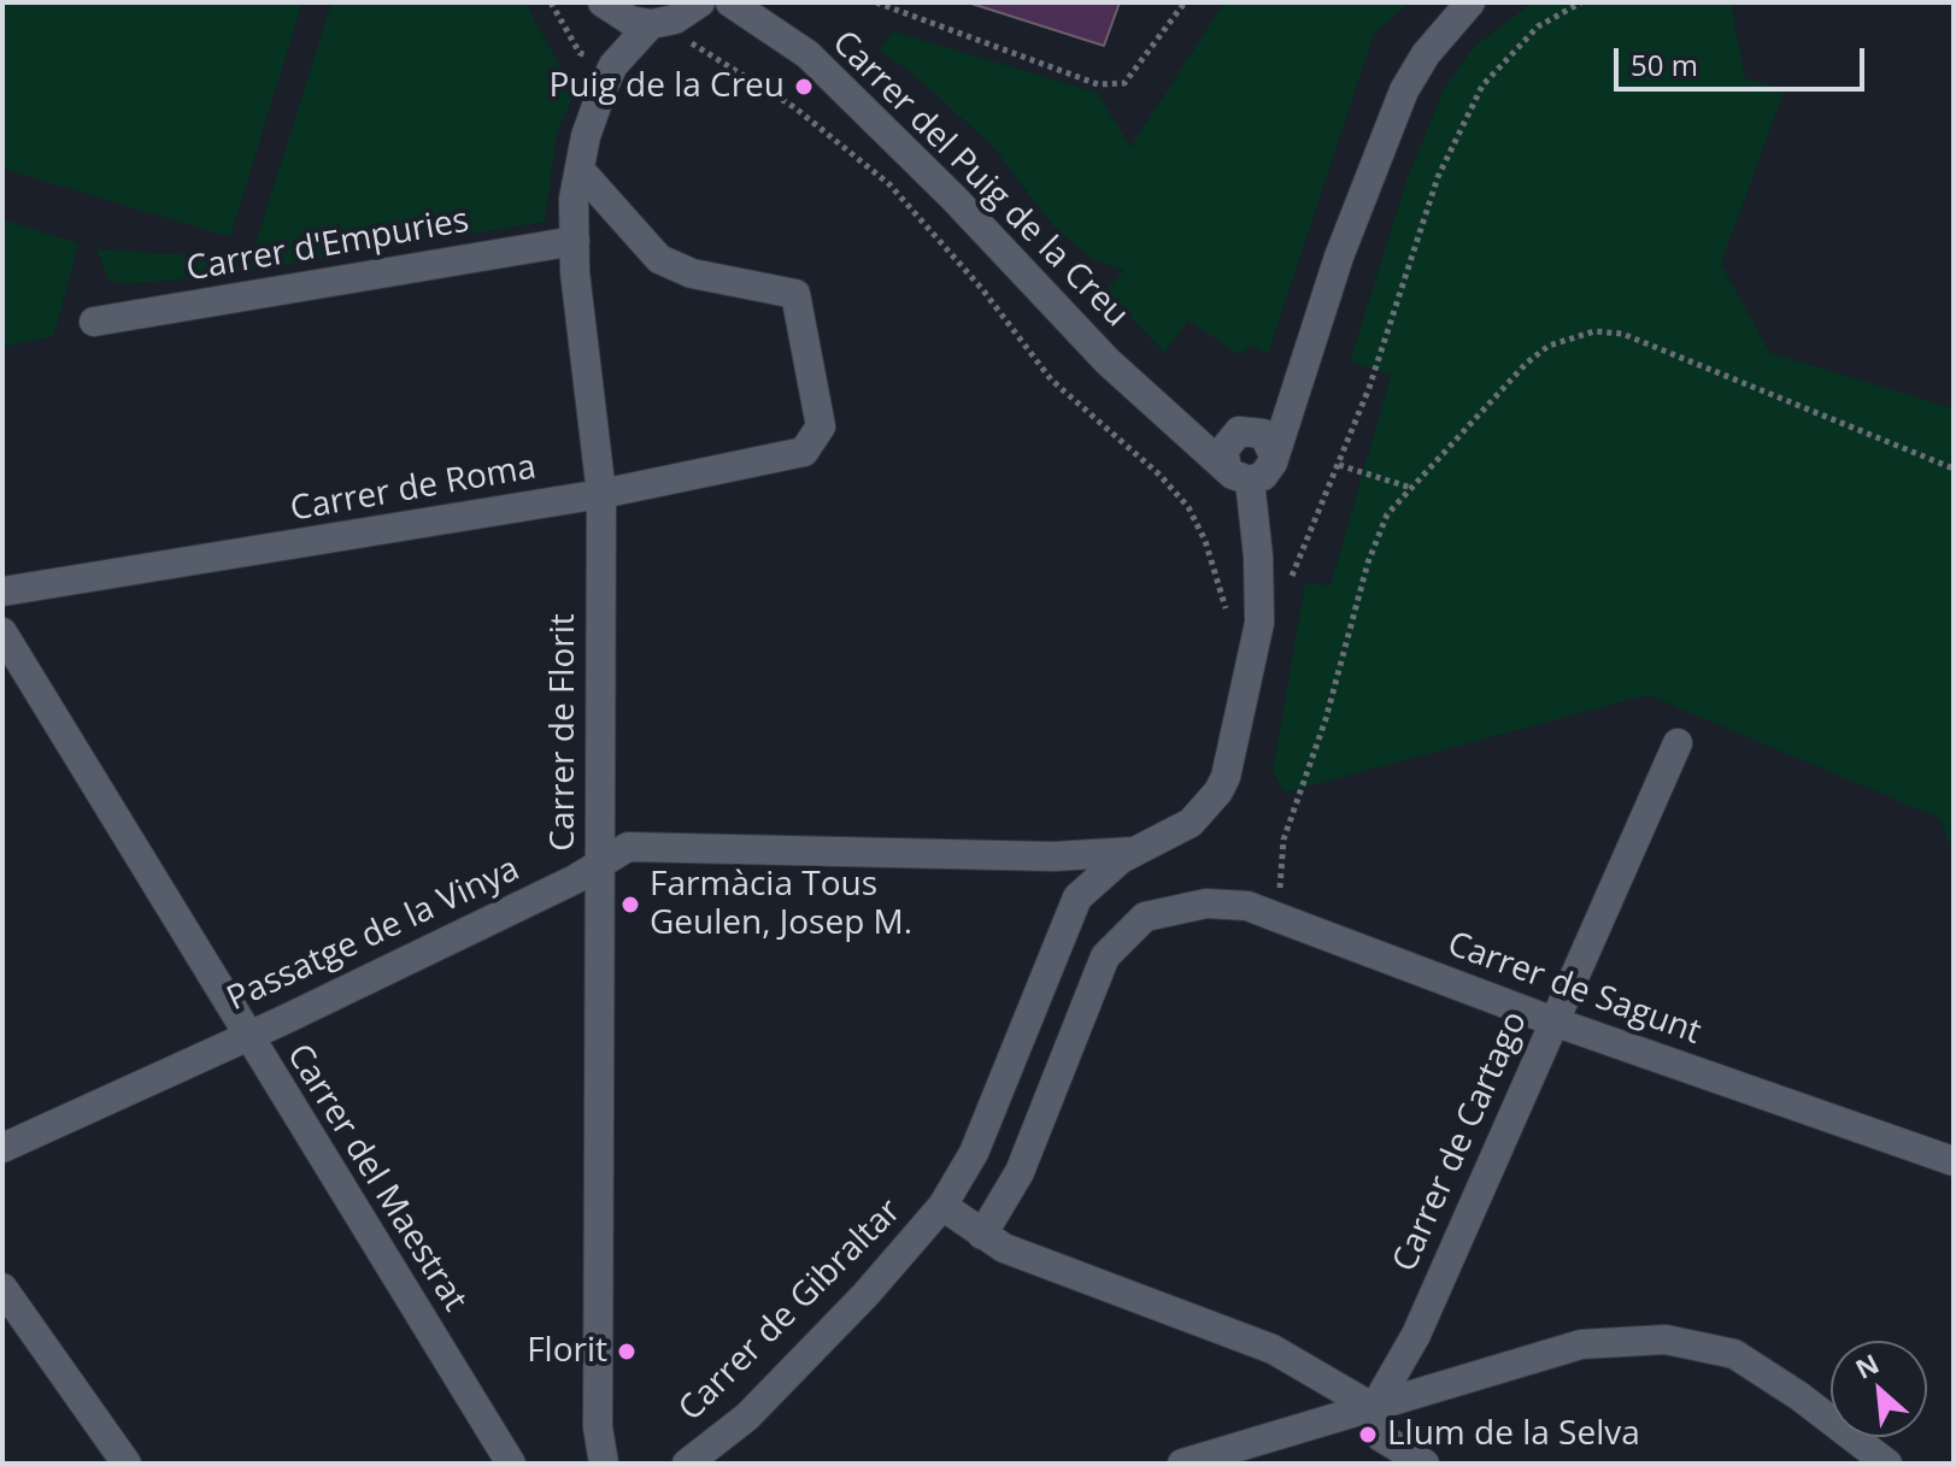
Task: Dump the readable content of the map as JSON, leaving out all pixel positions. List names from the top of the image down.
{
  "streets": {
    "street": [
      "Carrer del Puig de la Creu",
      "Carrer d'Empuries",
      "Carrer de Roma",
      "Carrer de Florit",
      "Passatge de la Vinya",
      "Carrer de Sagunt",
      "Carrer de Cartago",
      "Carrer del Maestrat",
      "Carrer de Gibraltar"
    ]
  },
  "crossings": [
    ["Carrer d'Empuries", "Carrer de Florit"],
    ["Carrer de Roma", "Carrer de Florit"],
    ["Carrer de Florit", "Passatge de la Vinya"],
    ["Passatge de la Vinya", "Carrer del Maestrat"],
    ["Passatge de la Vinya", "Carrer de Gibraltar"],
    ["Carrer de Sagunt", "Carrer de Cartago"]
  ],
  "places": [
    "Puig de la Creu",
    "Farmàcia Tous Geulen, Josep M.",
    "Florit",
    "Llum de la Selva"
  ],
  "scale_bar": "50 m",
  "north": "top left"
}
